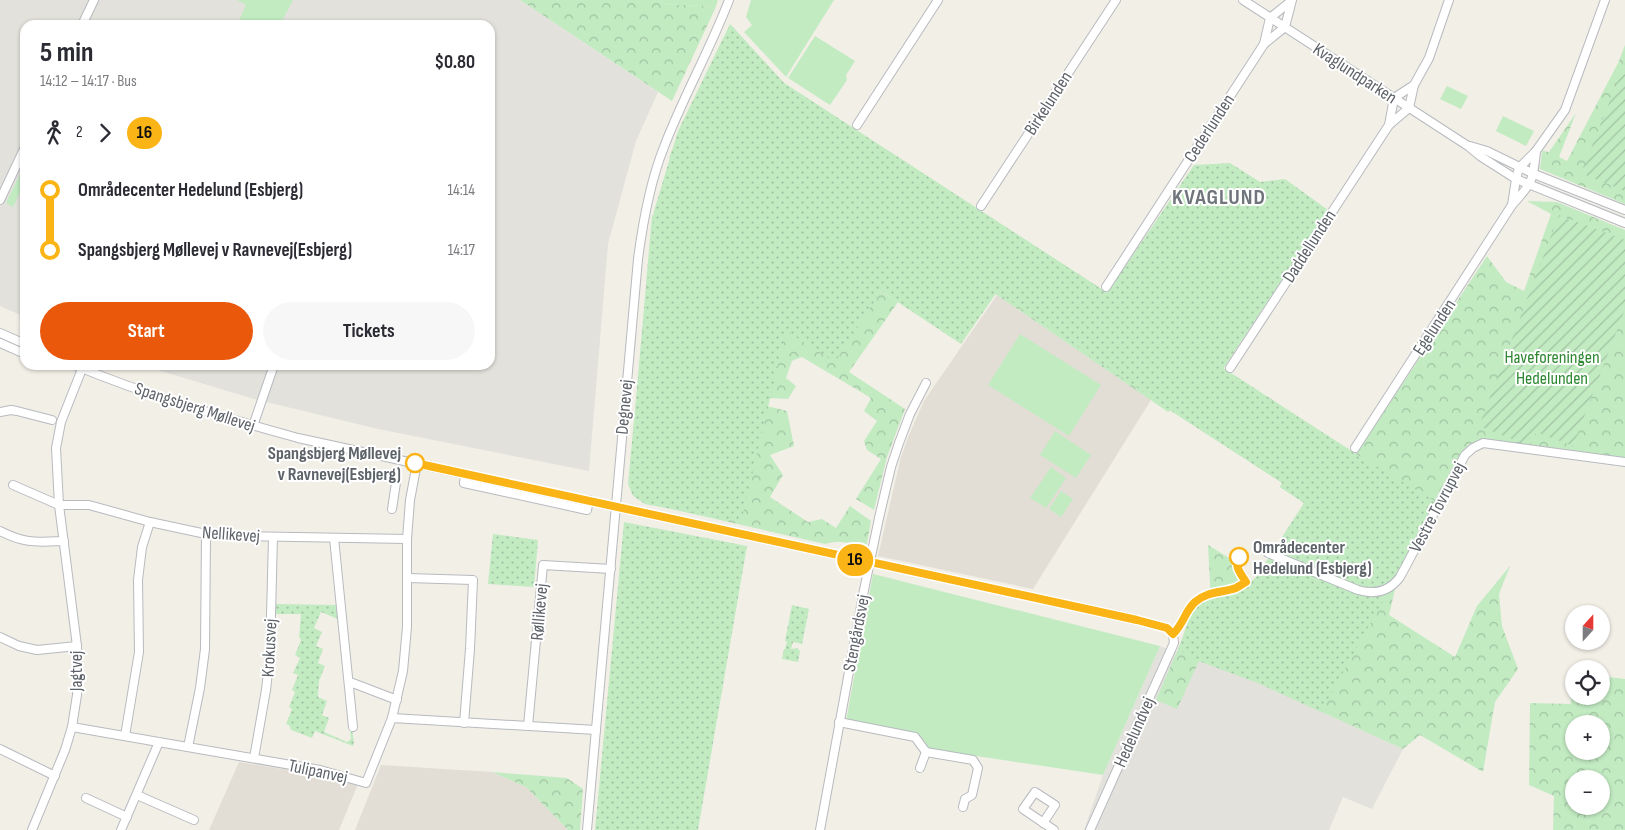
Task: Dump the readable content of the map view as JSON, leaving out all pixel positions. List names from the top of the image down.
{
  "streets": {
    "street": [
      "Kvaglundparken",
      "Birkelunden",
      "Cederlunden",
      "Daddellunden",
      "Egelunden",
      "Spangsbjerg Møllevej",
      "Degnevej",
      "Vestre Tovrupvej",
      "Nellikevej",
      "Røllikevej",
      "Stengårdsvej",
      "Krokusvej",
      "Jagtvej",
      "Hedelundvej",
      "Tulipanvej"
    ]
  },
  "crossings": [
    ["Kvaglundparken", "Cederlunden"],
    ["Kvaglundparken", "Daddellunden"],
    ["Kvaglundparken", "Egelunden"],
    ["Spangsbjerg Møllevej", "Degnevej"],
    ["Spangsbjerg Møllevej", "Stengårdsvej"],
    ["Spangsbjerg Møllevej", "Hedelundvej"],
    ["Spangsbjerg Møllevej", "Tulipanvej"],
    ["Degnevej", "Røllikevej"],
    ["Nellikevej", "Krokusvej"],
    ["Nellikevej", "Jagtvej"],
    ["Nellikevej", "Tulipanvej"],
    ["Krokusvej", "Tulipanvej"],
    ["Jagtvej", "Tulipanvej"]
  ],
  "districts": ["KVAGLUND"],
  "parks": ["Haveforeningen Hedelunden"],
  "places": ["Spangsbjerg Møllevej v Ravnevej(Esbjerg)", "Områdecenter Hedelund (Esbjerg)"],
  "lines": ["bus line 16"],
  "north": "top",
  "page": {
    "on_map": "16",
    "heading": ["5 min", "14:12 – 14:17 · Bus", "$0.80"],
    "legs": ["2", "16"],
    "list": [
      {
        "name": "Områdecenter Hedelund (Esbjerg)",
        "value": "14:14"
      },
      {
        "name": "Spangsbjerg Møllevej v Ravnevej(Esbjerg)",
        "value": "14:17"
      }
    ],
    "buttons": ["Start", "Tickets"],
    "map_buttons": ["+", "−"]
  }
}
